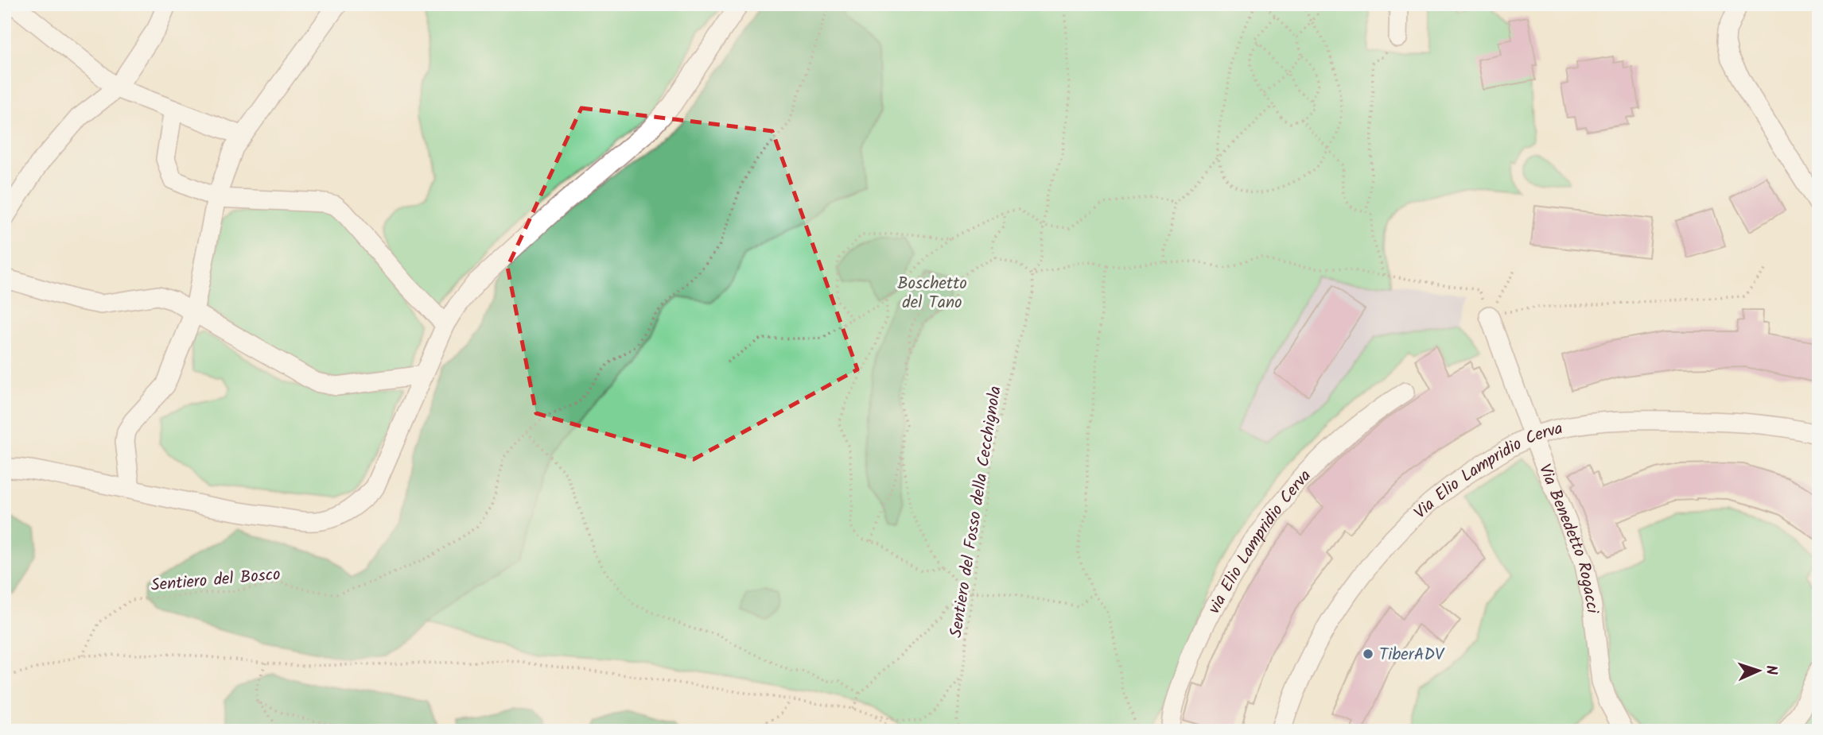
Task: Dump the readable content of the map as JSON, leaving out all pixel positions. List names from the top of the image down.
{
  "streets": {
    "street": ["Via Elio Lampridio Cerva", "Via Benedetto Rogacci", "via Elio Lampridio Cerva"],
    "path": ["Sentiero del Fosso della Cecchignola", "Sentiero del Bosco"]
  },
  "crossings": [
    ["Via Elio Lampridio Cerva", "Via Benedetto Rogacci"]
  ],
  "parks": ["Boschetto del Tano"],
  "places": ["TiberADV"],
  "north": "right"
}
